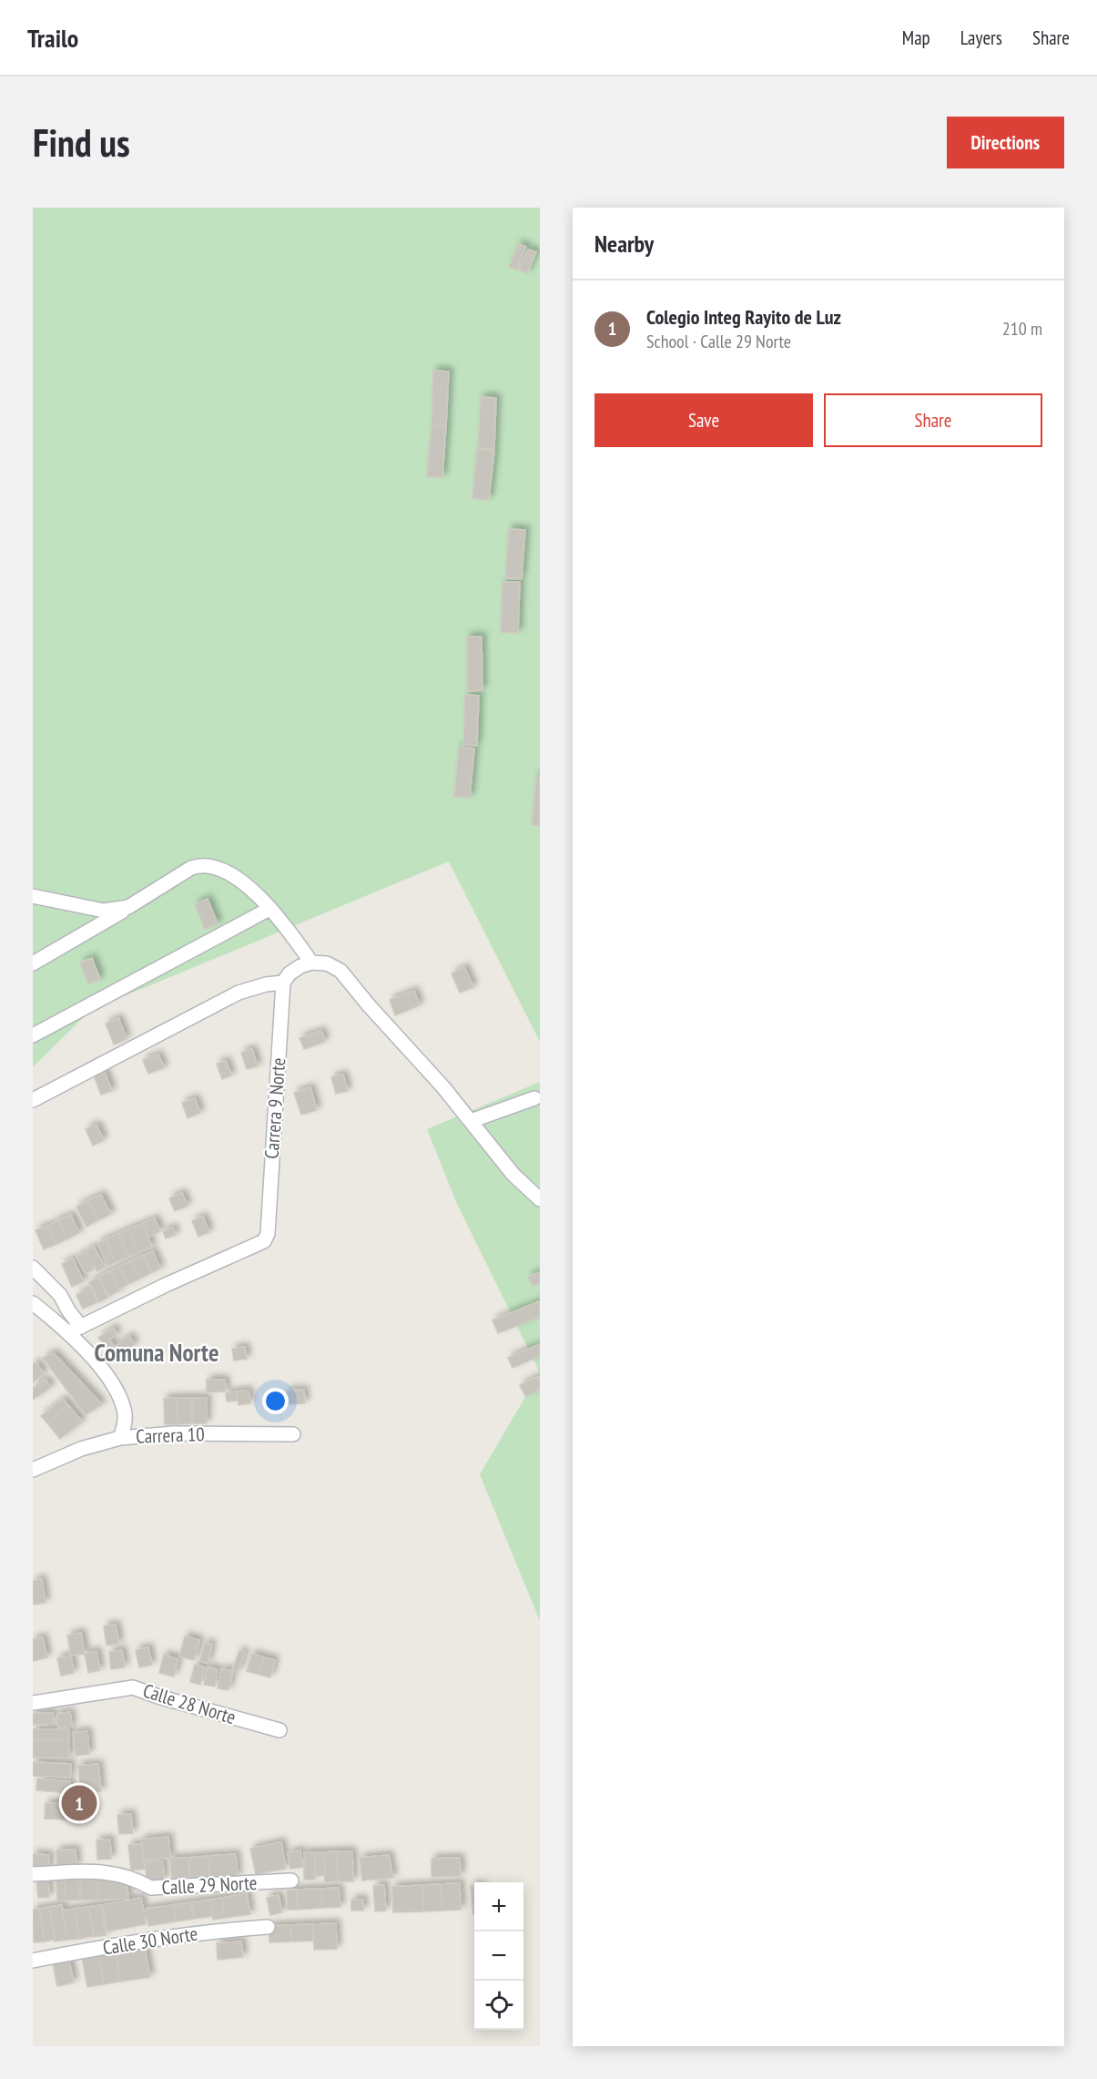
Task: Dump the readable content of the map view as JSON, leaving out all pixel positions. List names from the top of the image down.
{
  "streets": {
    "street": [
      "Carrera 9 Norte",
      "Carrera 10",
      "Calle 28 Norte",
      "Calle 29 Norte",
      "Calle 30 Norte"
    ]
  },
  "crossings": [
    ["Carrera 9 Norte", "Carrera 10"]
  ],
  "districts": ["Comuna Norte"],
  "page": {
    "header": "Trailo",
    "nav": ["Map", "Layers", "Share"],
    "buttons": [
      "Directions",
      ["Save", "Share"]
    ],
    "title": "Find us",
    "heading": "Nearby",
    "list": [
      {
        "mark": "1",
        "name": "Colegio Integ Rayito de Luz",
        "note": "School · Calle 29 Norte",
        "value": "210 m"
      }
    ],
    "pins": "1",
    "map_buttons": ["+", "−"]
  }
}
